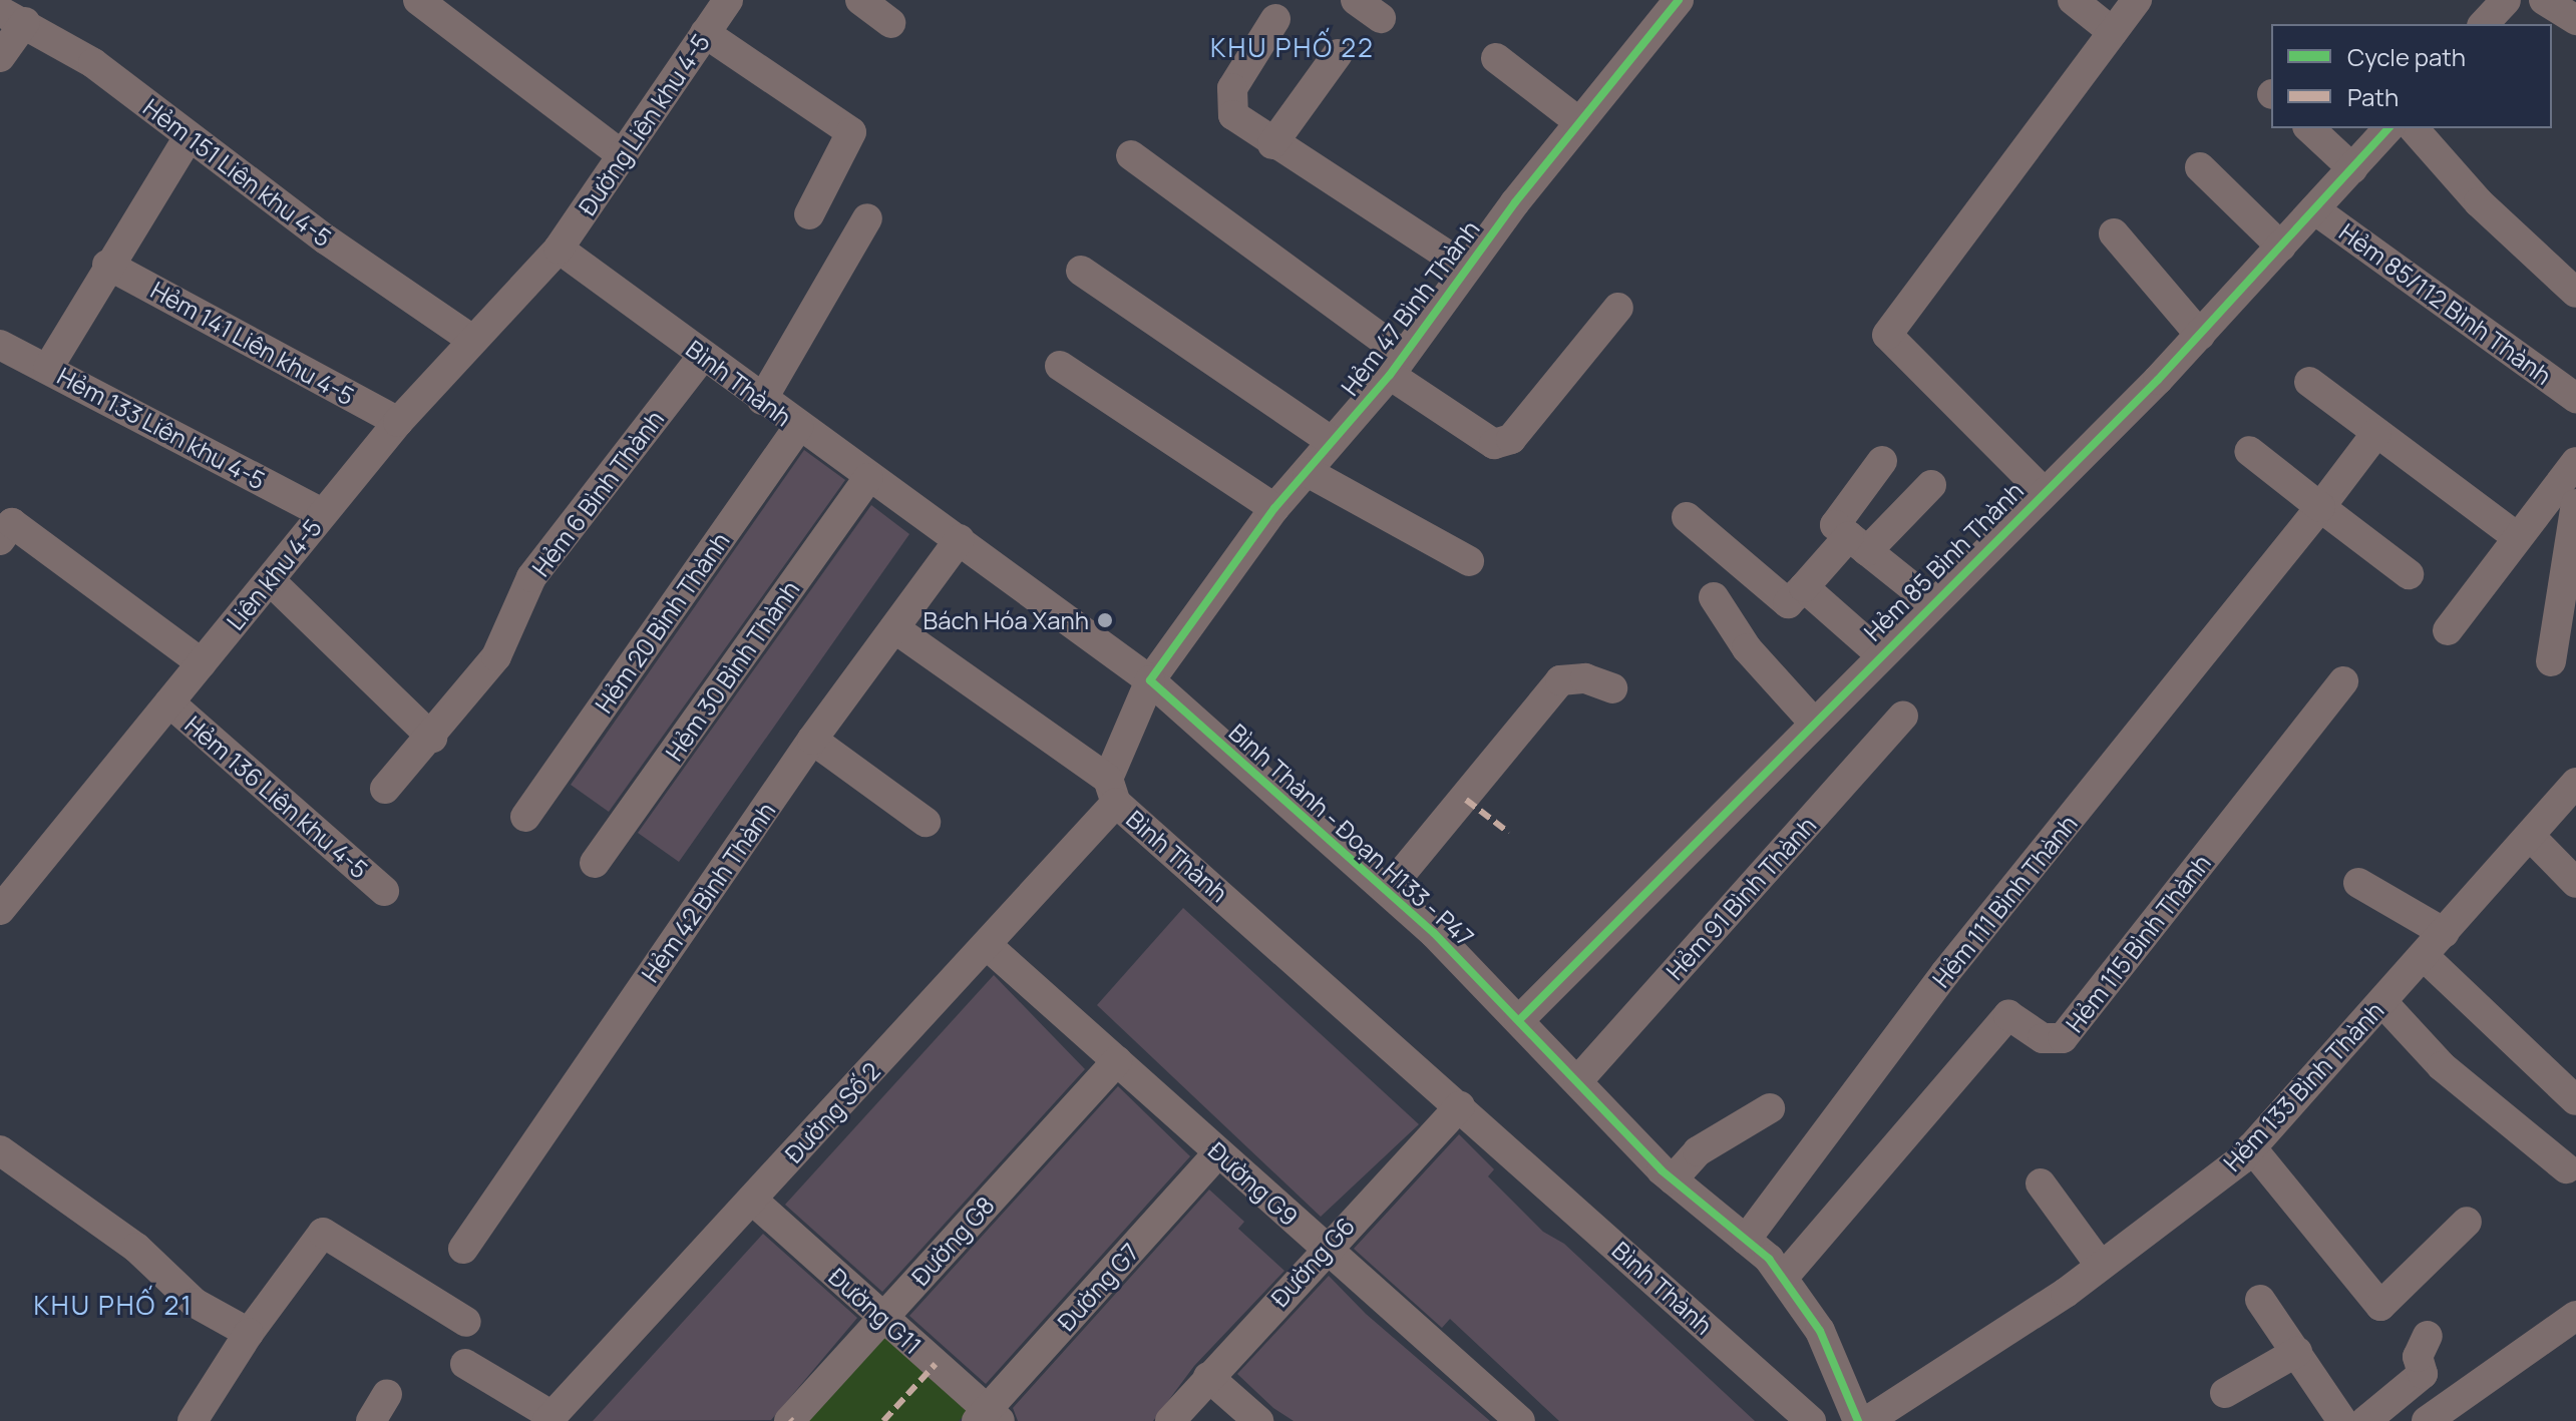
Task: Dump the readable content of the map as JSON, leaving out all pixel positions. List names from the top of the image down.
{
  "streets": {
    "street": [
      "Đường Liên khu 4-5",
      "Hẻm 151 Liên khu 4-5",
      "Hẻm 85/112 Bình Thành",
      "Hẻm 47 Bình Thành",
      "Hẻm 141 Liên khu 4-5",
      "Bình Thành",
      "Hẻm 133 Liên khu 4-5",
      "Hẻm 6 Bình Thành",
      "Hẻm 85 Bình Thành",
      "Liên khu 4-5",
      "Hẻm 20 Bình Thành",
      "Hẻm 30 Bình Thành",
      "Hẻm 136 Liên khu 4-5",
      "Bình Thành - Đoạn H133 - P47",
      "Hẻm 42 Bình Thành",
      "Hẻm 91 Bình Thành",
      "Hẻm 111 Bình Thành",
      "Hẻm 115 Bình Thành",
      "Hẻm 133 Bình Thành",
      "Đường Số 2",
      "Đường G9",
      "Đường G8",
      "Đường G6",
      "Đường G7",
      "Đường G11"
    ]
  },
  "crossings": [
    ["Đường Liên khu 4-5", "Bình Thành"],
    ["Đường Liên khu 4-5", "Liên khu 4-5"],
    ["Hẻm 151 Liên khu 4-5", "Liên khu 4-5"],
    ["Hẻm 85/112 Bình Thành", "Hẻm 85 Bình Thành"],
    ["Hẻm 47 Bình Thành", "Bình Thành"],
    ["Hẻm 47 Bình Thành", "Bình Thành - Đoạn H133 - P47"],
    ["Hẻm 141 Liên khu 4-5", "Liên khu 4-5"],
    ["Bình Thành", "Hẻm 6 Bình Thành"],
    ["Bình Thành", "Liên khu 4-5"],
    ["Bình Thành", "Hẻm 20 Bình Thành"],
    ["Bình Thành", "Hẻm 30 Bình Thành"],
    ["Bình Thành", "Bình Thành - Đoạn H133 - P47"],
    ["Bình Thành", "Hẻm 42 Bình Thành"],
    ["Bình Thành", "Đường Số 2"],
    ["Bình Thành", "Đường G6"],
    ["Hẻm 133 Liên khu 4-5", "Liên khu 4-5"],
    ["Hẻm 85 Bình Thành", "Bình Thành - Đoạn H133 - P47"],
    ["Liên khu 4-5", "Hẻm 136 Liên khu 4-5"],
    ["Bình Thành - Đoạn H133 - P47", "Hẻm 91 Bình Thành"],
    ["Bình Thành - Đoạn H133 - P47", "Hẻm 111 Bình Thành"],
    ["Bình Thành - Đoạn H133 - P47", "Hẻm 115 Bình Thành"],
    ["Đường Số 2", "Đường G9"],
    ["Đường Số 2", "Đường G11"],
    ["Đường G9", "Đường G8"],
    ["Đường G9", "Đường G6"],
    ["Đường G9", "Đường G7"],
    ["Đường G8", "Đường G11"],
    ["Đường G7", "Đường G11"]
  ],
  "districts": ["KHU PHỐ 22", "KHU PHỐ 21"],
  "places": ["Bách Hóa Xanh"],
  "legend": ["Cycle path", "Path"]
}
